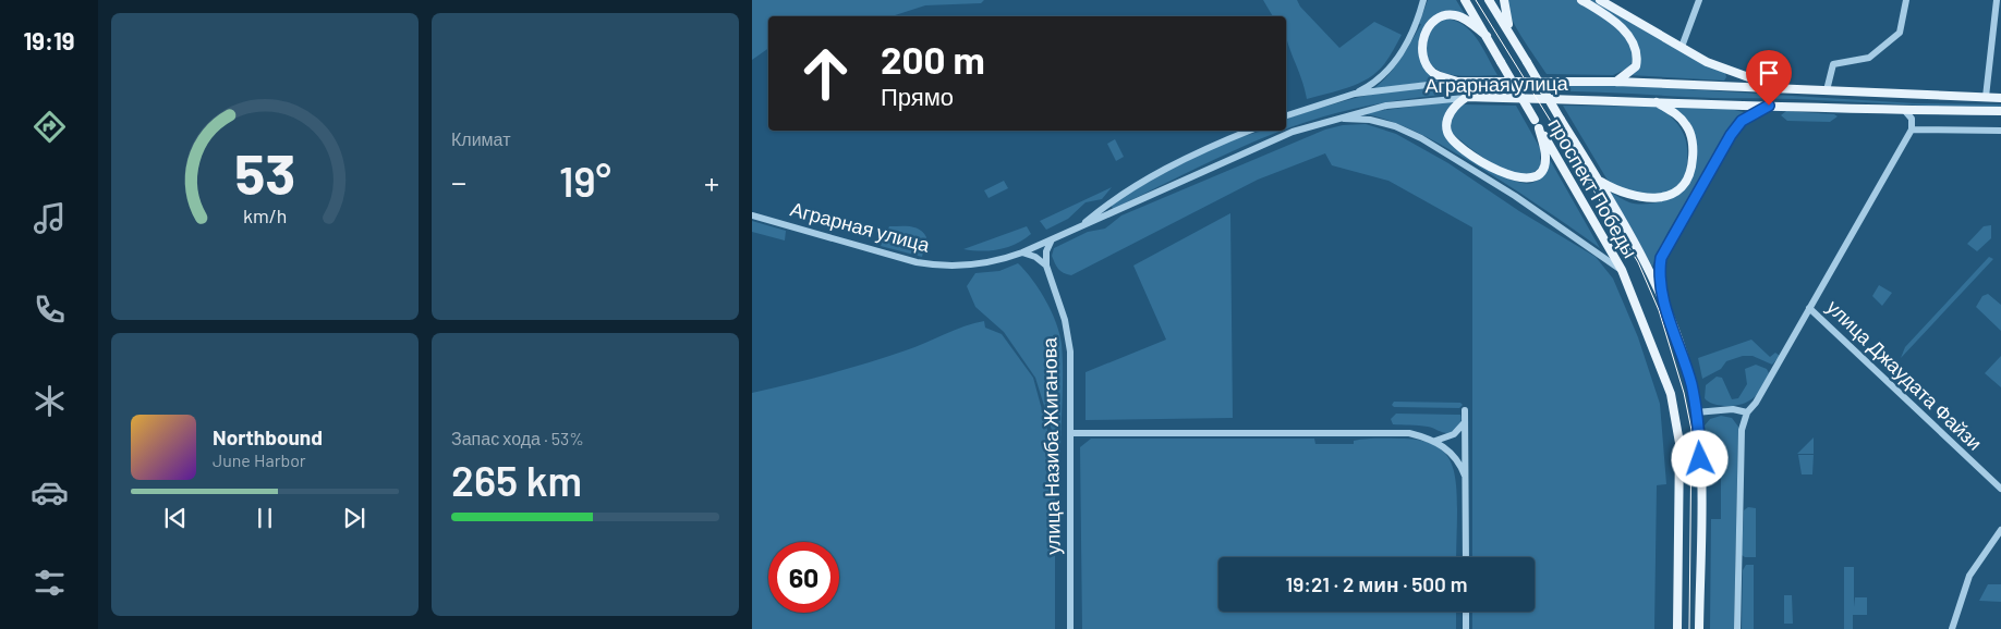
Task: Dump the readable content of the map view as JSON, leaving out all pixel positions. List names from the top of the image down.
{
  "streets": {
    "main road": ["Аграрная улица", "проспект Победы"],
    "street": ["улица Джаудата Файзи", "улица Назиба Жиганова"]
  },
  "crossings": [
    ["Аграрная улица", "улица Назиба Жиганова"]
  ],
  "page": {
    "tabs": "19:19",
    "tile": [
      "Климат",
      ["Запас хода · 53%", "265 km"]
    ],
    "turn": ["200 m", "Прямо"],
    "heat": ["−", "19°", "+"],
    "song": ["Northbound", "June Harbor"],
    "limit": "60",
    "trip": "19:21 · 2 мин · 500 m",
    "gauge": ["53", "km/h"]
  }
}
